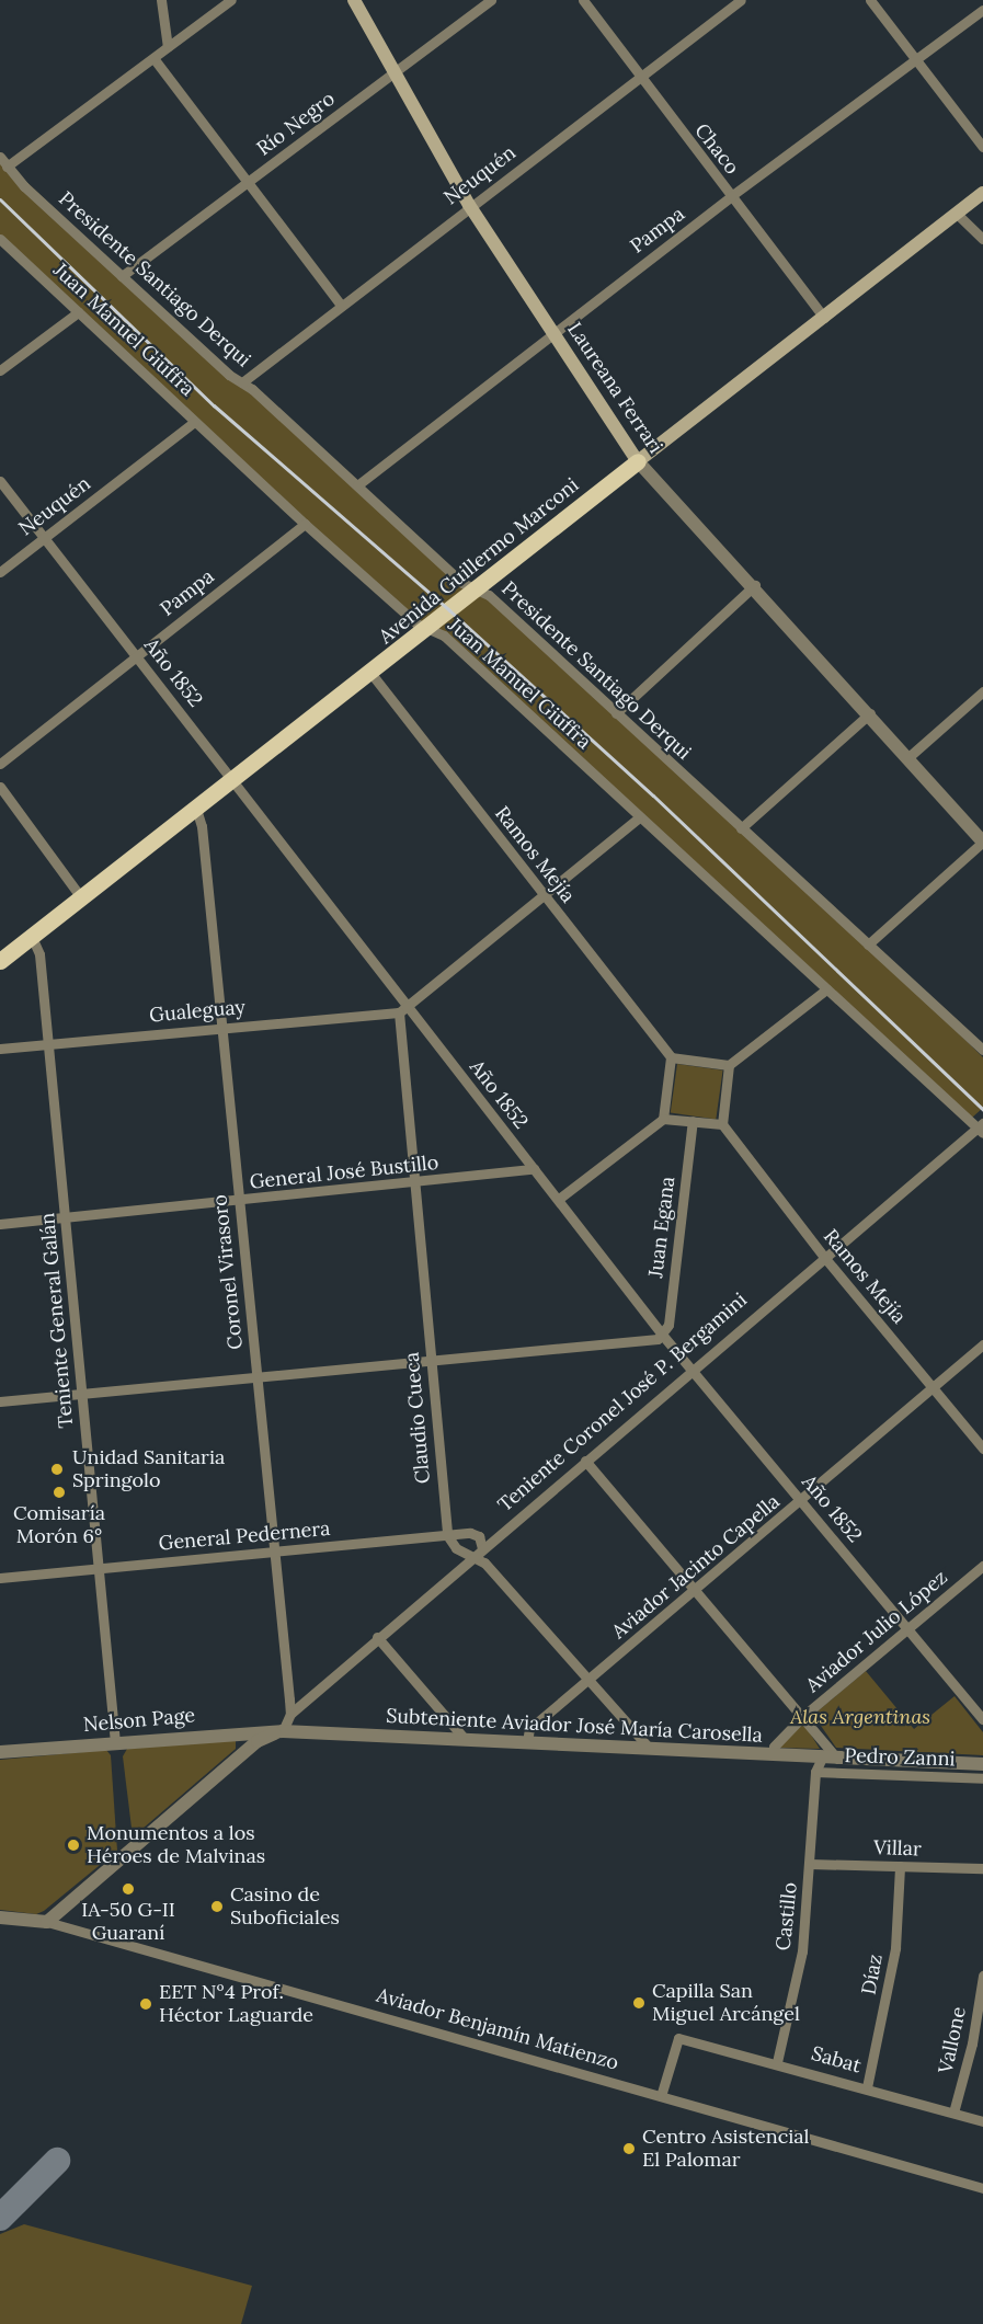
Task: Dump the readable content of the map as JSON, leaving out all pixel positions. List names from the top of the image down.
{
  "streets": {
    "main road": ["Laureana Ferrari", "Avenida Guillermo Marconi"],
    "street": [
      "Río Negro",
      "Chaco",
      "Neuquén",
      "Pampa",
      "Presidente Santiago Derqui",
      "Juan Manuel Giuffra",
      "Año 1852",
      "Ramos Mejía",
      "Gualeguay",
      "General José Bustillo",
      "Juan Egana",
      "Coronel Virasoro",
      "Teniente General Galán",
      "Teniente Coronel José P. Bergamini",
      "Claudio Cueca",
      "General Pedernera",
      "Aviador Jacinto Capella",
      "Aviador Julio López",
      "Nelson Page",
      "Subteniente Aviador José María Carosella",
      "Pedro Zanni",
      "Villar",
      "Castillo",
      "Díaz",
      "Aviador Benjamín Matienzo",
      "Vallone",
      "Sabat"
    ]
  },
  "crossings": [
    ["Río Negro", "Presidente Santiago Derqui"],
    ["Río Negro", "Laureana Ferrari"],
    ["Chaco", "Neuquén"],
    ["Chaco", "Pampa"],
    ["Chaco", "Avenida Guillermo Marconi"],
    ["Neuquén", "Presidente Santiago Derqui"],
    ["Neuquén", "Juan Manuel Giuffra"],
    ["Neuquén", "Laureana Ferrari"],
    ["Neuquén", "Año 1852"],
    ["Pampa", "Presidente Santiago Derqui"],
    ["Pampa", "Juan Manuel Giuffra"],
    ["Pampa", "Laureana Ferrari"],
    ["Pampa", "Año 1852"],
    ["Presidente Santiago Derqui", "Avenida Guillermo Marconi"],
    ["Juan Manuel Giuffra", "Avenida Guillermo Marconi"],
    ["Juan Manuel Giuffra", "Teniente Coronel José P. Bergamini"],
    ["Laureana Ferrari", "Avenida Guillermo Marconi"],
    ["Avenida Guillermo Marconi", "Año 1852"],
    ["Avenida Guillermo Marconi", "Ramos Mejía"],
    ["Avenida Guillermo Marconi", "Coronel Virasoro"],
    ["Avenida Guillermo Marconi", "Teniente General Galán"],
    ["Año 1852", "Gualeguay"],
    ["Año 1852", "General José Bustillo"],
    ["Año 1852", "Juan Egana"],
    ["Año 1852", "Teniente Coronel José P. Bergamini"],
    ["Año 1852", "Claudio Cueca"],
    ["Año 1852", "Aviador Jacinto Capella"],
    ["Año 1852", "Aviador Julio López"],
    ["Ramos Mejía", "Teniente Coronel José P. Bergamini"],
    ["Ramos Mejía", "Aviador Jacinto Capella"],
    ["Gualeguay", "Coronel Virasoro"],
    ["Gualeguay", "Teniente General Galán"],
    ["Gualeguay", "Claudio Cueca"],
    ["General José Bustillo", "Coronel Virasoro"],
    ["General José Bustillo", "Teniente General Galán"],
    ["General José Bustillo", "Claudio Cueca"],
    ["Coronel Virasoro", "Teniente Coronel José P. Bergamini"],
    ["Coronel Virasoro", "General Pedernera"],
    ["Coronel Virasoro", "Nelson Page"],
    ["Coronel Virasoro", "Subteniente Aviador José María Carosella"],
    ["Teniente General Galán", "General Pedernera"],
    ["Teniente General Galán", "Nelson Page"],
    ["Teniente Coronel José P. Bergamini", "General Pedernera"],
    ["Claudio Cueca", "General Pedernera"],
    ["Aviador Jacinto Capella", "Subteniente Aviador José María Carosella"],
    ["Aviador Julio López", "Subteniente Aviador José María Carosella"],
    ["Nelson Page", "Subteniente Aviador José María Carosella"],
    ["Pedro Zanni", "Castillo"],
    ["Villar", "Castillo"],
    ["Villar", "Díaz"],
    ["Castillo", "Sabat"],
    ["Díaz", "Sabat"],
    ["Aviador Benjamín Matienzo", "Sabat"],
    ["Vallone", "Sabat"]
  ],
  "parks": ["Alas Argentinas"],
  "places": [
    "Unidad Sanitaria Springolo",
    "Comisaría Morón 6°",
    "Monumentos a los Héroes de Malvinas",
    "IA-50 G-II Guaraní",
    "Casino de Suboficiales",
    "Capilla San Miguel Arcángel",
    "EET Nº4 Prof. Héctor Laguarde",
    "Centro Asistencial El Palomar"
  ]
}
